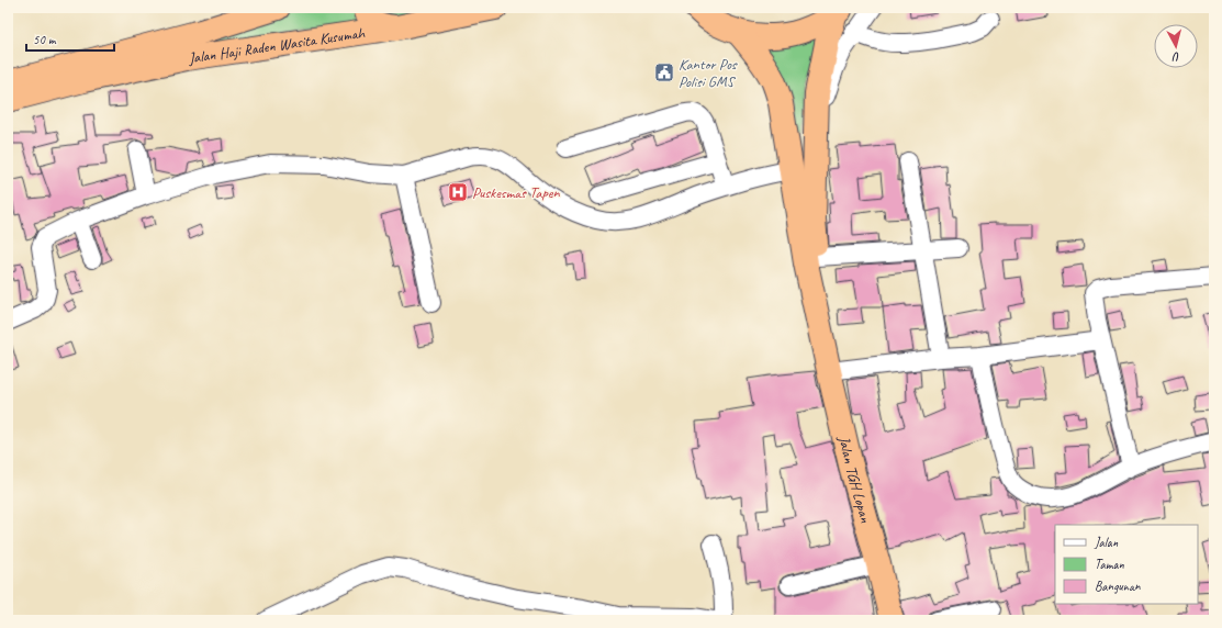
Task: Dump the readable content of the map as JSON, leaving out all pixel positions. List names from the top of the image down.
{
  "streets": {
    "highway": ["Jalan Haji Raden Wasita Kusumah", "Jalan TGH Lopan"]
  },
  "places": {
    "public building": ["Kantor Pos Polisi GMS"],
    "hospital": ["Puskesmas Tapen"]
  },
  "legend": ["Jalan", "Taman", "Bangunan"],
  "scale_bar": "50 m",
  "north": "bottom"
}
